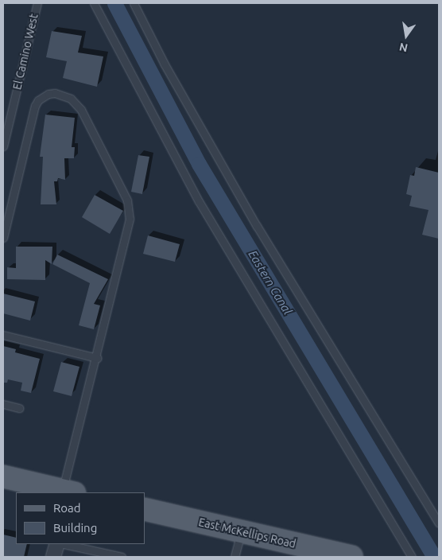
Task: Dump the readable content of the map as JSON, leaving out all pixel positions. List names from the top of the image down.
{
  "streets": {
    "main road": ["East McKellips Road"],
    "lane": ["El Camino West"]
  },
  "water": ["Eastern Canal"],
  "legend": ["Road", "Building"],
  "north": "bottom"
}
